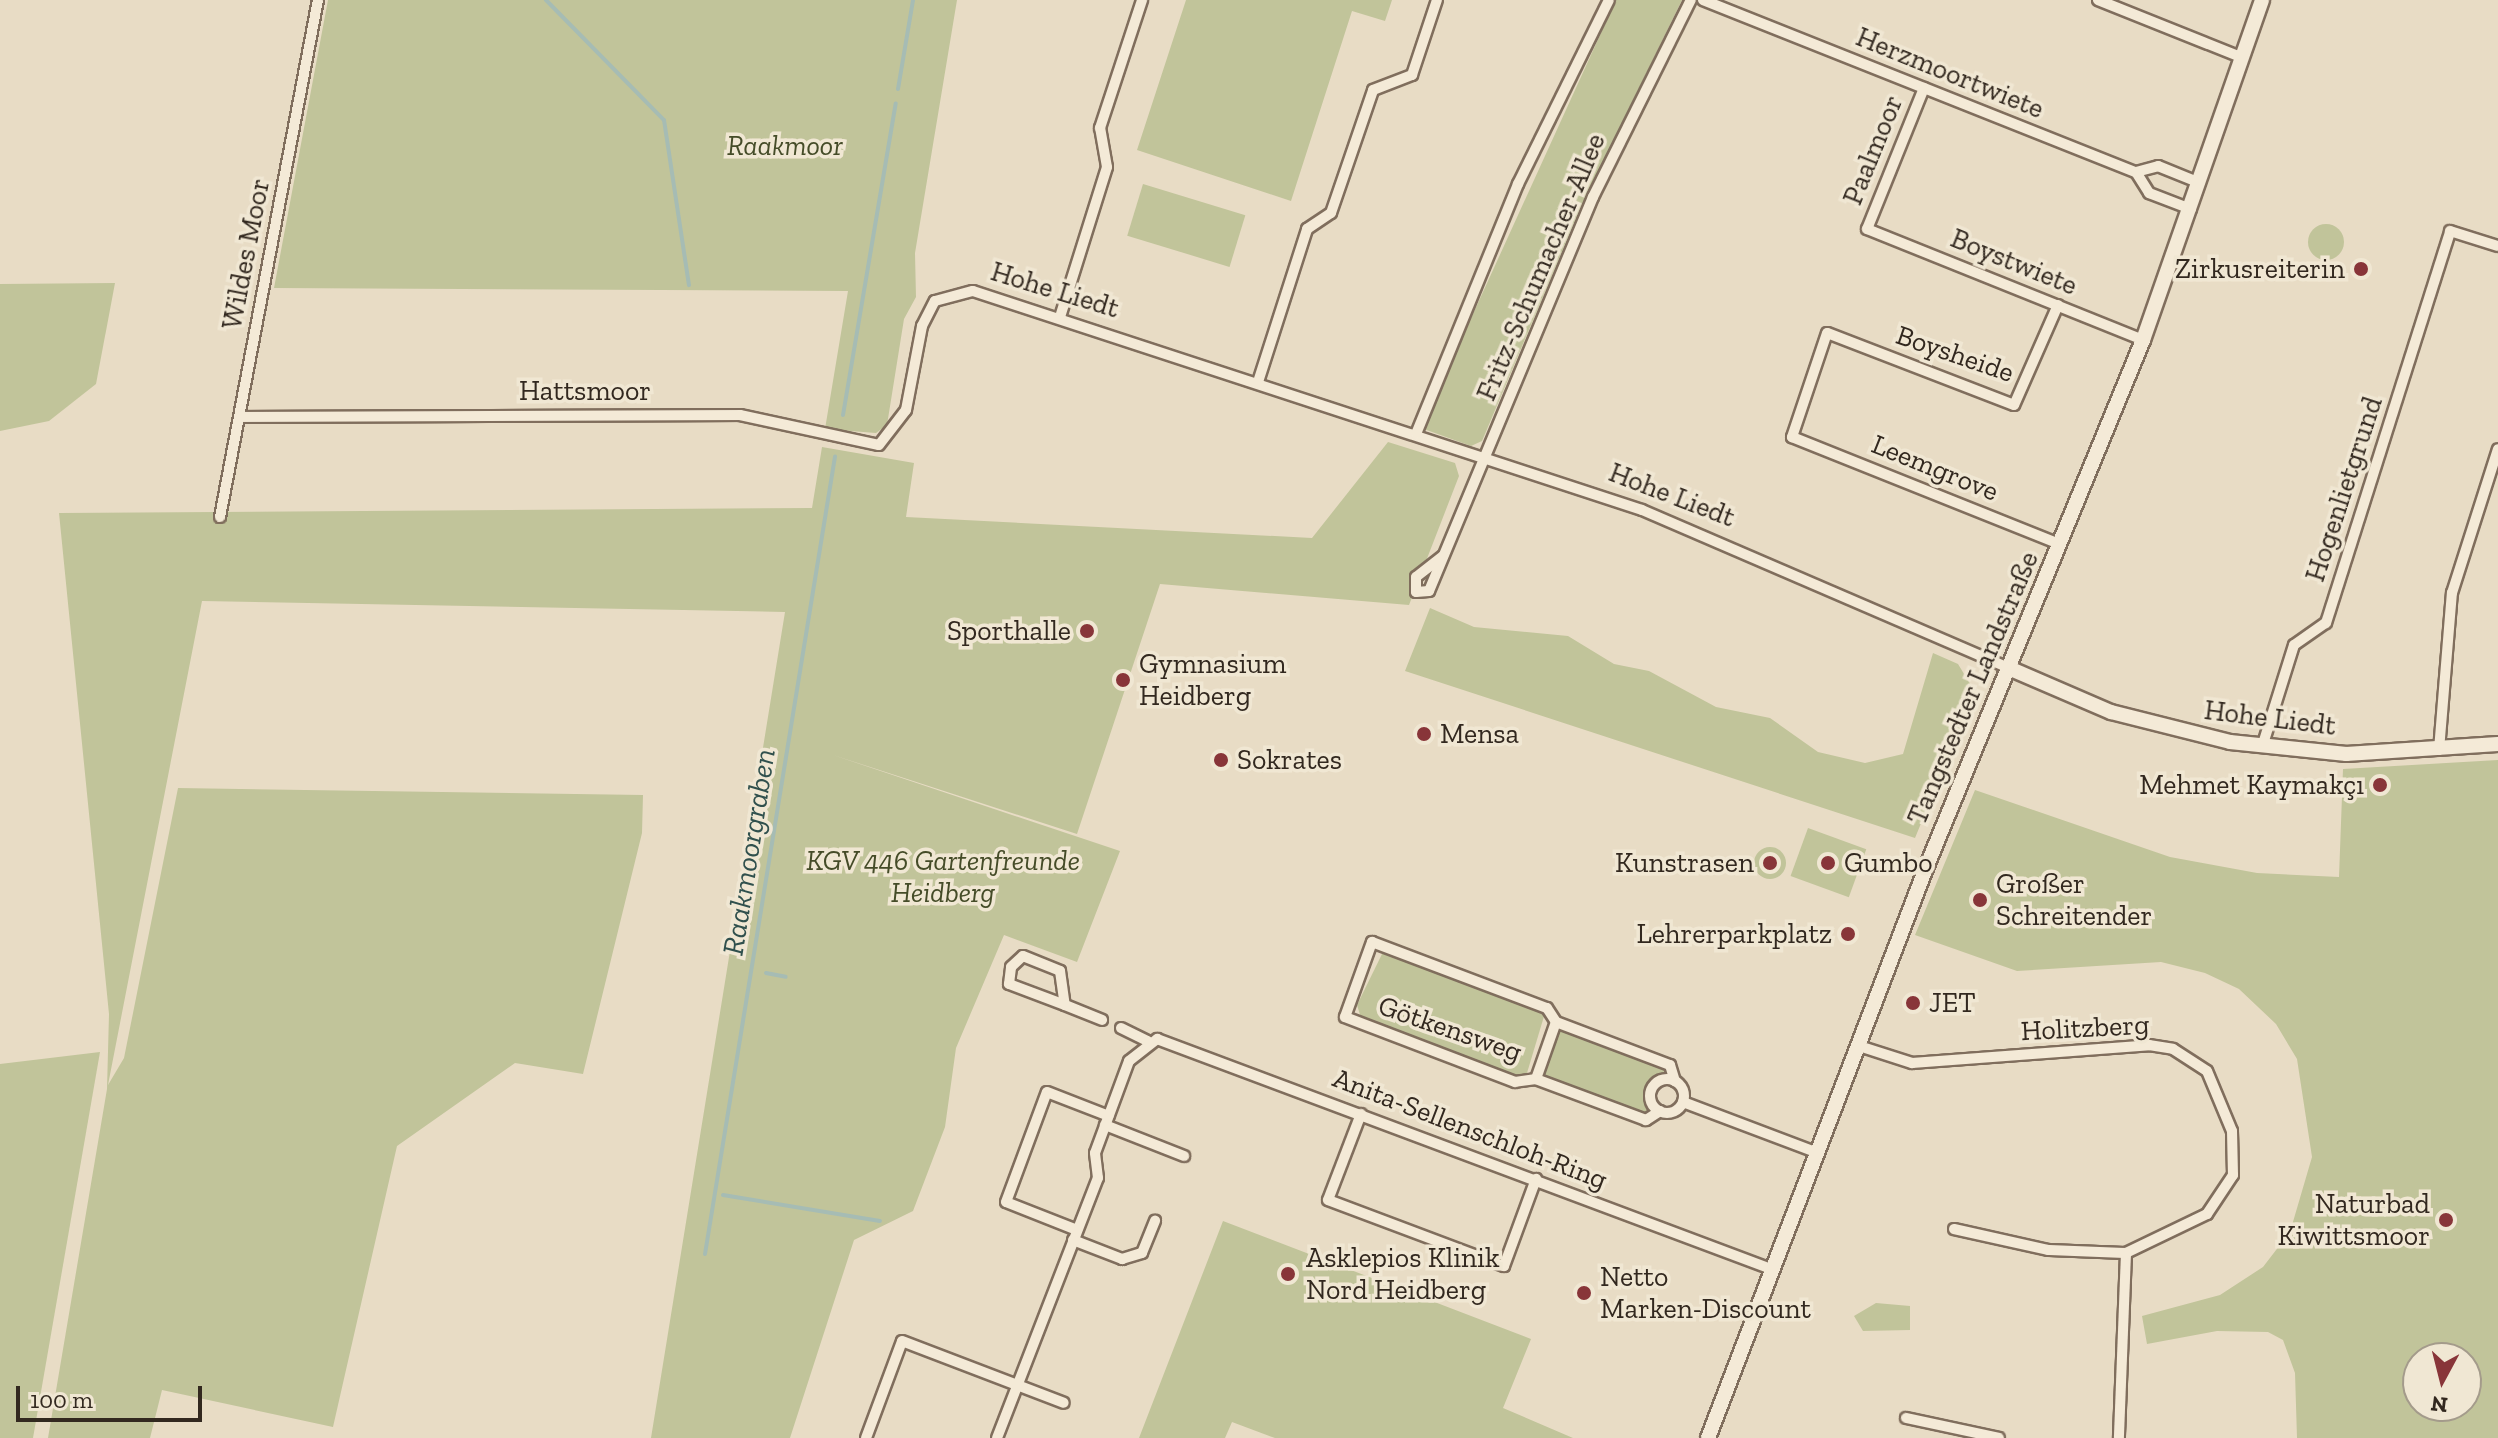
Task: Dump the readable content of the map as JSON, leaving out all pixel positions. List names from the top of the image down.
{
  "streets": {
    "street": [
      "Herzmoortwiete",
      "Paalmoor",
      "Wildes Moor",
      "Boystwiete",
      "Fritz-Schumacher-Allee",
      "Hohe Liedt",
      "Boysheide",
      "Hattsmoor",
      "Leemgrove",
      "Hogenlietgrund",
      "Tangstedter Landstraße",
      "Holitzberg",
      "Götkensweg",
      "Anita-Sellenschloh-Ring"
    ]
  },
  "crossings": [
    ["Herzmoortwiete", "Paalmoor"],
    ["Herzmoortwiete", "Tangstedter Landstraße"],
    ["Paalmoor", "Boystwiete"],
    ["Wildes Moor", "Hattsmoor"],
    ["Boystwiete", "Boysheide"],
    ["Boystwiete", "Tangstedter Landstraße"],
    ["Fritz-Schumacher-Allee", "Hohe Liedt"],
    ["Hohe Liedt", "Hattsmoor"],
    ["Hohe Liedt", "Hogenlietgrund"],
    ["Hohe Liedt", "Tangstedter Landstraße"],
    ["Boysheide", "Leemgrove"],
    ["Leemgrove", "Tangstedter Landstraße"],
    ["Tangstedter Landstraße", "Holitzberg"],
    ["Tangstedter Landstraße", "Anita-Sellenschloh-Ring"]
  ],
  "water": ["Raakmoorgraben"],
  "parks": ["Raakmoor", "KGV 446 Gartenfreunde Heidberg"],
  "places": [
    "Zirkusreiterin",
    "Sporthalle",
    "Gymnasium Heidberg",
    "Mensa",
    "Sokrates",
    "Mehmet Kaymakçı",
    "Kunstrasen",
    "Gumbo",
    "Großer Schreitender",
    "Lehrerparkplatz",
    "JET",
    "Naturbad Kiwittsmoor",
    "Asklepios Klinik Nord Heidberg",
    "Netto Marken-Discount"
  ],
  "scale_bar": "100 m",
  "north": "bottom"
}
